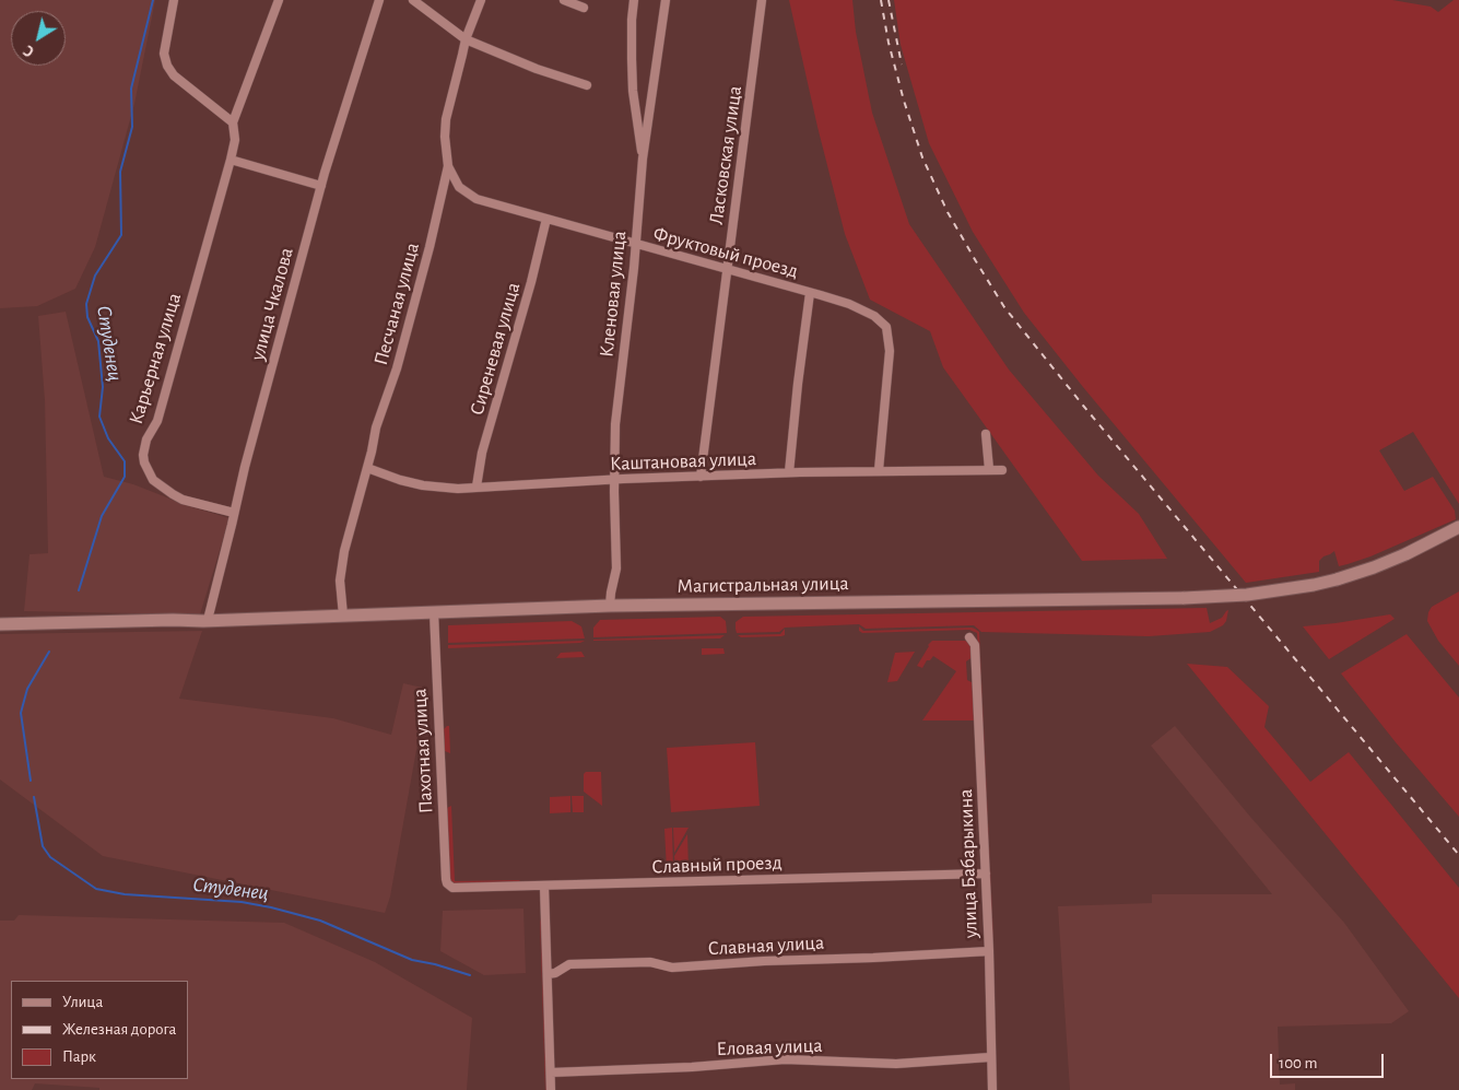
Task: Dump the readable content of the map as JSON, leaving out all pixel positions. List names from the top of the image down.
{
  "streets": {
    "main road": ["Магистральная улица"],
    "street": [
      "Ласковская улица",
      "Фруктовый проезд",
      "Кленовая улица",
      "улица Чкалова",
      "Песчаная улица",
      "Сиреневая улица",
      "Карьерная улица",
      "Каштановая улица",
      "Пахотная улица",
      "улица Бабарыкина",
      "Славный проезд",
      "Славная улица",
      "Еловая улица"
    ]
  },
  "crossings": [
    ["Ласковская улица", "Фруктовый проезд"],
    ["Ласковская улица", "Каштановая улица"],
    ["Фруктовый проезд", "Кленовая улица"],
    ["Фруктовый проезд", "Песчаная улица"],
    ["Фруктовый проезд", "Сиреневая улица"],
    ["Фруктовый проезд", "Каштановая улица"],
    ["Кленовая улица", "Каштановая улица"],
    ["Кленовая улица", "Магистральная улица"],
    ["улица Чкалова", "Карьерная улица"],
    ["улица Чкалова", "Магистральная улица"],
    ["Песчаная улица", "Каштановая улица"],
    ["Песчаная улица", "Магистральная улица"],
    ["Сиреневая улица", "Каштановая улица"],
    ["Магистральная улица", "Пахотная улица"],
    ["Пахотная улица", "Славный проезд"],
    ["улица Бабарыкина", "Славный проезд"],
    ["улица Бабарыкина", "Славная улица"],
    ["улица Бабарыкина", "Еловая улица"]
  ],
  "water": ["Студенец"],
  "legend": ["Улица", "Железная дорога", "Парк"],
  "scale_bar": "100 m",
  "north": "bottom left"
}
